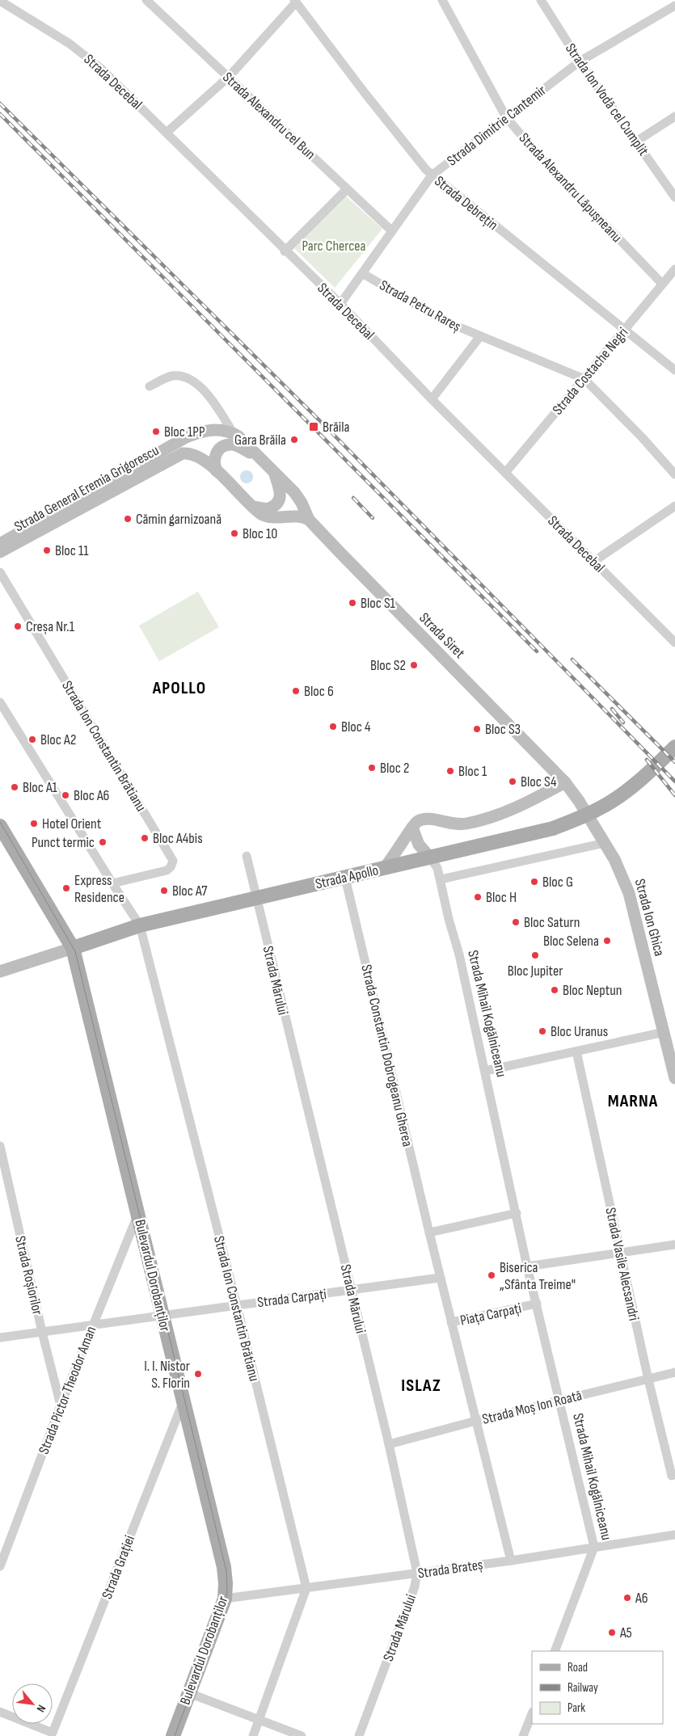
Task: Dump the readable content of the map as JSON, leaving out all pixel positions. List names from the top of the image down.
{
  "streets": {
    "main road": ["Strada Apollo", "Bulevardul Dorobanților"],
    "street": [
      "Strada Decebal",
      "Strada Ion Vodă cel Cumplit",
      "Strada Alexandru cel Bun",
      "Strada Dimitrie Cantemir",
      "Strada Alexandru Lăpușneanu",
      "Strada Debrețin",
      "Strada Petru Rareș",
      "Strada Costache Negri",
      "Strada General Eremia Grigorescu",
      "Strada Siret",
      "Strada Ion Constantin Brătianu",
      "Strada Ion Ghica",
      "Strada Mărului",
      "Strada Mihail Kogălniceanu",
      "Strada Constantin Dobrogeanu Gherea",
      "Strada Vasile Alecsandri",
      "Strada Roșiorilor",
      "Strada Carpați",
      "Piața Carpați",
      "Strada Pictor Theodor Aman",
      "Strada Moș Ion Roată",
      "Strada Grației",
      "Strada Brateș"
    ]
  },
  "crossings": [
    ["Strada Decebal", "Strada Dimitrie Cantemir"],
    ["Strada Decebal", "Strada Petru Rareș"],
    ["Strada Decebal", "Strada Costache Negri"],
    ["Strada Ion Vodă cel Cumplit", "Strada Dimitrie Cantemir"],
    ["Strada Alexandru cel Bun", "Strada Dimitrie Cantemir"],
    ["Strada Dimitrie Cantemir", "Strada Alexandru Lăpușneanu"],
    ["Strada Dimitrie Cantemir", "Strada Debrețin"],
    ["Strada Dimitrie Cantemir", "Strada Petru Rareș"],
    ["Strada Alexandru Lăpușneanu", "Strada Costache Negri"],
    ["Strada Debrețin", "Strada Costache Negri"],
    ["Strada Petru Rareș", "Strada Costache Negri"],
    ["Strada General Eremia Grigorescu", "Strada Siret"],
    ["Strada Siret", "Strada Ion Ghica"],
    ["Strada Ion Constantin Brătianu", "Strada Apollo"],
    ["Strada Ion Constantin Brătianu", "Strada Carpați"],
    ["Strada Ion Constantin Brătianu", "Strada Brateș"],
    ["Strada Apollo", "Strada Mărului"],
    ["Strada Apollo", "Strada Mihail Kogălniceanu"],
    ["Strada Apollo", "Strada Constantin Dobrogeanu Gherea"],
    ["Strada Apollo", "Bulevardul Dorobanților"],
    ["Strada Mărului", "Strada Carpați"],
    ["Strada Mărului", "Strada Moș Ion Roată"],
    ["Strada Mărului", "Strada Brateș"],
    ["Strada Mihail Kogălniceanu", "Piața Carpați"],
    ["Strada Mihail Kogălniceanu", "Strada Moș Ion Roată"],
    ["Strada Mihail Kogălniceanu", "Strada Brateș"],
    ["Strada Constantin Dobrogeanu Gherea", "Piața Carpați"],
    ["Strada Vasile Alecsandri", "Strada Moș Ion Roată"],
    ["Strada Roșiorilor", "Strada Carpați"],
    ["Strada Roșiorilor", "Strada Pictor Theodor Aman"],
    ["Bulevardul Dorobanților", "Strada Carpați"],
    ["Bulevardul Dorobanților", "Strada Pictor Theodor Aman"],
    ["Bulevardul Dorobanților", "Strada Grației"],
    ["Bulevardul Dorobanților", "Strada Brateș"],
    ["Strada Carpați", "Piața Carpați"],
    ["Strada Carpați", "Strada Pictor Theodor Aman"]
  ],
  "districts": ["APOLLO", "MARNA", "ISLAZ"],
  "parks": ["Parc Chercea"],
  "places": {
    "transit": ["Brăila"],
    "other": [
      "Bloc 1PP",
      "Gara Brăila",
      "Cămin garnizoană",
      "Bloc 10",
      "Bloc 11",
      "Bloc S1",
      "Creșa Nr.1",
      "Bloc S2",
      "Bloc 6",
      "Bloc 4",
      "Bloc S3",
      "Bloc A2",
      "Bloc 2",
      "Bloc 1",
      "Bloc S4",
      "Bloc A1",
      "Bloc A6",
      "Hotel Orient",
      "Bloc A4bis",
      "Punct termic",
      "Bloc G",
      "Express Residence",
      "Bloc A7",
      "Bloc H",
      "Bloc Saturn",
      "Bloc Selena",
      "Bloc Jupiter",
      "Bloc Neptun",
      "Bloc Uranus",
      "Biserica „Sfânta Treime\"",
      "I. I. Nistor S. Florin",
      "A6",
      "A5"
    ]
  },
  "legend": ["Road", "Railway", "Park"],
  "north": "bottom right"
}
